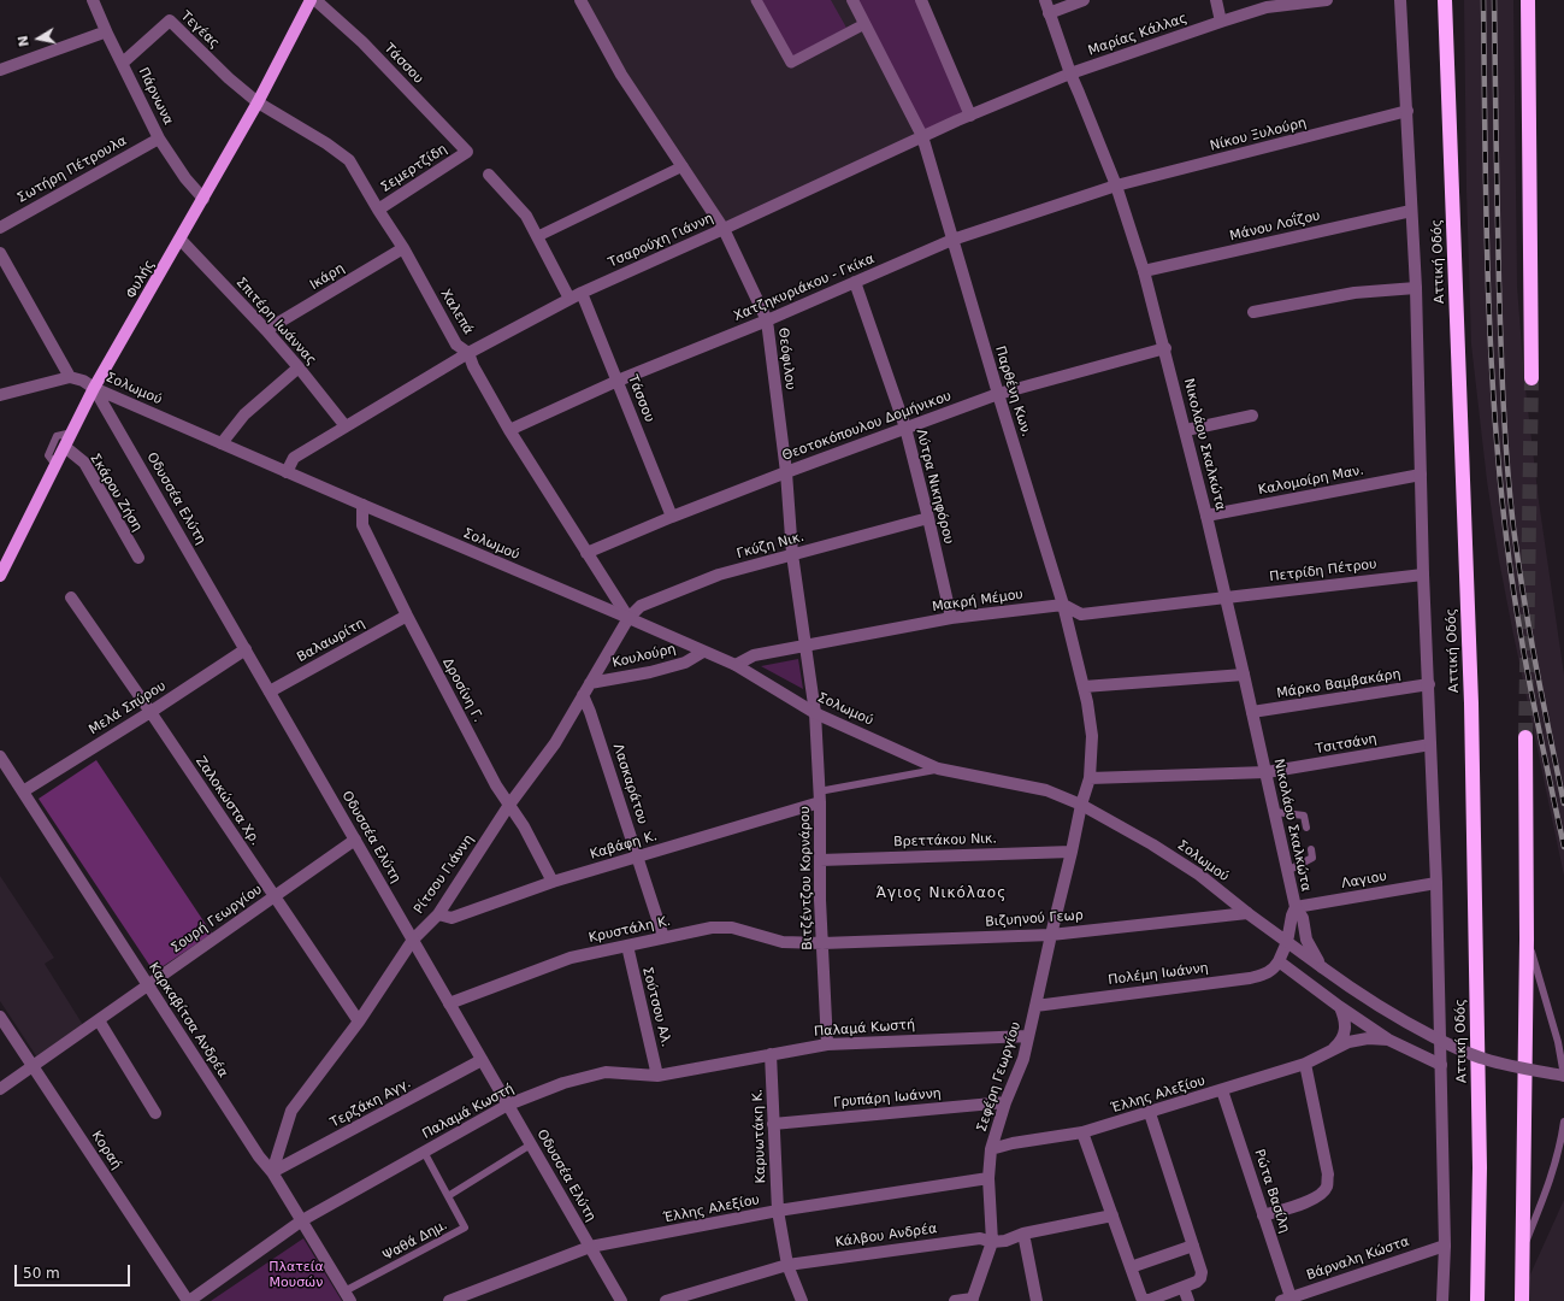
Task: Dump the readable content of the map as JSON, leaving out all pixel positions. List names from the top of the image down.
{
  "streets": {
    "highway": ["Αττική Οδός"],
    "main road": ["Φυλής"],
    "street": [
      "Τεγέας",
      "Μαρίας Κάλλας",
      "Τάσσου",
      "Πάρνωνα",
      "Νίκου Ξυλούρη",
      "Σεμερτζίδη",
      "Σωτήρη Πέτρουλα",
      "Μάνου Λοΐζου",
      "Τσαρούχη Γιάννη",
      "Ικάρη",
      "Χατζηκυριάκου - Γκίκα",
      "Χαλεπά",
      "Σπιτέρη Ιωάννας",
      "Θεόφιλου",
      "Σολωμού",
      "Παρθένη Κων.",
      "Θεοτοκόπουλου Δομήνικου",
      "Νικολάου Σκαλκώτα",
      "Καλομοίρη Μαν.",
      "Λύτρα Νικηφόρου",
      "Σκάρου Ζήση",
      "Οδυσσέα Ελύτη",
      "Γκύζη Νικ.",
      "Πετρίδη Πέτρου",
      "Μακρή Μέμου",
      "Βαλαωρίτη",
      "Κουλούρη",
      "Μάρκο Βαμβακάρη",
      "Δροσίνη Γ.",
      "Μελά Σπύρου",
      "Τσιτσάνη",
      "Λασκαράτου",
      "Ζαλοκώστα Χρ.",
      "Βρεττάκου Νικ.",
      "Καβάφη Κ.",
      "Ρίτσου Γιάννη",
      "Βιτζέντζου Κορνάρου",
      "Λαγιου",
      "Σουρή Γεωργίου",
      "Βιζυηνού Γεωρ",
      "Κρυστάλη Κ.",
      "Πολέμη Ιωάννη",
      "Σούτσου Αλ.",
      "Καρκαβίτσα Ανδρέα",
      "Παλαμά Κωστή",
      "Σεφέρη Γεωργίου",
      "Έλλης Αλεξίου",
      "Γρυπάρη Ιωάννη",
      "Τερζάκη Αγγ.",
      "Καρυωτάκη Κ.",
      "Κοραή",
      "Ρώτα Βασίλη",
      "Κάλβου Ανδρέα",
      "Βάρναλη Κώστα"
    ],
    "lane": ["Ψαθά Δημ."]
  },
  "crossings": [
    ["Τεγέας", "Πάρνωνα"],
    ["Τεγέας", "Φυλής"],
    ["Τεγέας", "Χαλεπά"],
    ["Μαρίας Κάλλας", "Τσαρούχη Γιάννη"],
    ["Μαρίας Κάλλας", "Νικολάου Σκαλκώτα"],
    ["Τάσσου", "Σεμερτζίδη"],
    ["Τάσσου", "Τσαρούχη Γιάννη"],
    ["Τάσσου", "Χατζηκυριάκου - Γκίκα"],
    ["Τάσσου", "Θεοτοκόπουλου Δομήνικου"],
    ["Πάρνωνα", "Σωτήρη Πέτρουλα"],
    ["Πάρνωνα", "Φυλής"],
    ["Νίκου Ξυλούρη", "Χατζηκυριάκου - Γκίκα"],
    ["Νίκου Ξυλούρη", "Νικολάου Σκαλκώτα"],
    ["Σεμερτζίδη", "Χαλεπά"],
    ["Μάνου Λοΐζου", "Νικολάου Σκαλκώτα"],
    ["Τσαρούχη Γιάννη", "Χαλεπά"],
    ["Τσαρούχη Γιάννη", "Σπιτέρη Ιωάννας"],
    ["Τσαρούχη Γιάννη", "Θεόφιλου"],
    ["Τσαρούχη Γιάννη", "Σολωμού"],
    ["Τσαρούχη Γιάννη", "Παρθένη Κων."],
    ["Τσαρούχη Γιάννη", "Νικολάου Σκαλκώτα"],
    ["Ικάρη", "Χαλεπά"],
    ["Ικάρη", "Σπιτέρη Ιωάννας"],
    ["Φυλής", "Χαλεπά"],
    ["Φυλής", "Σπιτέρη Ιωάννας"],
    ["Φυλής", "Σολωμού"],
    ["Φυλής", "Σκάρου Ζήση"],
    ["Φυλής", "Οδυσσέα Ελύτη"],
    ["Χατζηκυριάκου - Γκίκα", "Χαλεπά"],
    ["Χατζηκυριάκου - Γκίκα", "Θεόφιλου"],
    ["Χατζηκυριάκου - Γκίκα", "Παρθένη Κων."],
    ["Χατζηκυριάκου - Γκίκα", "Νικολάου Σκαλκώτα"],
    ["Χατζηκυριάκου - Γκίκα", "Λύτρα Νικηφόρου"],
    ["Χαλεπά", "Σολωμού"],
    ["Χαλεπά", "Θεοτοκόπουλου Δομήνικου"],
    ["Χαλεπά", "Γκύζη Νικ."],
    ["Χαλεπά", "Ρίτσου Γιάννη"],
    ["Θεόφιλου", "Σολωμού"],
    ["Θεόφιλου", "Θεοτοκόπουλου Δομήνικου"],
    ["Θεόφιλου", "Γκύζη Νικ."],
    ["Θεόφιλου", "Μακρή Μέμου"],
    ["Θεόφιλου", "Βιτζέντζου Κορνάρου"],
    ["Σολωμού", "Παρθένη Κων."],
    ["Σολωμού", "Νικολάου Σκαλκώτα"],
    ["Σολωμού", "Οδυσσέα Ελύτη"],
    ["Σολωμού", "Γκύζη Νικ."],
    ["Σολωμού", "Μακρή Μέμου"],
    ["Σολωμού", "Κουλούρη"],
    ["Σολωμού", "Δροσίνη Γ."],
    ["Σολωμού", "Ρίτσου Γιάννη"],
    ["Σολωμού", "Βιτζέντζου Κορνάρου"],
    ["Σολωμού", "Βιζυηνού Γεωρ"],
    ["Σολωμού", "Σεφέρη Γεωργίου"],
    ["Παρθένη Κων.", "Θεοτοκόπουλου Δομήνικου"],
    ["Παρθένη Κων.", "Μακρή Μέμου"],
    ["Παρθένη Κων.", "Τσιτσάνη"],
    ["Παρθένη Κων.", "Σεφέρη Γεωργίου"],
    ["Θεοτοκόπουλου Δομήνικου", "Νικολάου Σκαλκώτα"],
    ["Θεοτοκόπουλου Δομήνικου", "Λύτρα Νικηφόρου"],
    ["Νικολάου Σκαλκώτα", "Καλομοίρη Μαν."],
    ["Νικολάου Σκαλκώτα", "Πετρίδη Πέτρου"],
    ["Νικολάου Σκαλκώτα", "Μακρή Μέμου"],
    ["Νικολάου Σκαλκώτα", "Μάρκο Βαμβακάρη"],
    ["Νικολάου Σκαλκώτα", "Τσιτσάνη"],
    ["Νικολάου Σκαλκώτα", "Λαγιου"],
    ["Νικολάου Σκαλκώτα", "Πολέμη Ιωάννη"],
    ["Λύτρα Νικηφόρου", "Γκύζη Νικ."],
    ["Λύτρα Νικηφόρου", "Μακρή Μέμου"],
    ["Οδυσσέα Ελύτη", "Βαλαωρίτη"],
    ["Οδυσσέα Ελύτη", "Μελά Σπύρου"],
    ["Οδυσσέα Ελύτη", "Ρίτσου Γιάννη"],
    ["Οδυσσέα Ελύτη", "Σουρή Γεωργίου"],
    ["Οδυσσέα Ελύτη", "Κρυστάλη Κ."],
    ["Οδυσσέα Ελύτη", "Παλαμά Κωστή"],
    ["Οδυσσέα Ελύτη", "Έλλης Αλεξίου"],
    ["Οδυσσέα Ελύτη", "Τερζάκη Αγγ."],
    ["Γκύζη Νικ.", "Ρίτσου Γιάννη"],
    ["Πετρίδη Πέτρου", "Μακρή Μέμου"],
    ["Βαλαωρίτη", "Δροσίνη Γ."],
    ["Κουλούρη", "Ρίτσου Γιάννη"],
    ["Δροσίνη Γ.", "Καβάφη Κ."],
    ["Δροσίνη Γ.", "Ρίτσου Γιάννη"],
    ["Μελά Σπύρου", "Ζαλοκώστα Χρ."],
    ["Μελά Σπύρου", "Καρκαβίτσα Ανδρέα"],
    ["Λασκαράτου", "Καβάφη Κ."],
    ["Λασκαράτου", "Ρίτσου Γιάννη"],
    ["Λασκαράτου", "Κρυστάλη Κ."],
    ["Ζαλοκώστα Χρ.", "Ρίτσου Γιάννη"],
    ["Ζαλοκώστα Χρ.", "Σουρή Γεωργίου"],
    ["Βρεττάκου Νικ.", "Βιτζέντζου Κορνάρου"],
    ["Βρεττάκου Νικ.", "Σεφέρη Γεωργίου"],
    ["Καβάφη Κ.", "Ρίτσου Γιάννη"],
    ["Καβάφη Κ.", "Βιτζέντζου Κορνάρου"],
    ["Ρίτσου Γιάννη", "Καρκαβίτσα Ανδρέα"],
    ["Ρίτσου Γιάννη", "Τερζάκη Αγγ."],
    ["Βιτζέντζου Κορνάρου", "Βιζυηνού Γεωρ"],
    ["Βιτζέντζου Κορνάρου", "Κρυστάλη Κ."],
    ["Βιτζέντζου Κορνάρου", "Παλαμά Κωστή"],
    ["Σουρή Γεωργίου", "Καρκαβίτσα Ανδρέα"],
    ["Σουρή Γεωργίου", "Κοραή"],
    ["Βιζυηνού Γεωρ", "Κρυστάλη Κ."],
    ["Βιζυηνού Γεωρ", "Σεφέρη Γεωργίου"],
    ["Κρυστάλη Κ.", "Σούτσου Αλ."],
    ["Πολέμη Ιωάννη", "Σεφέρη Γεωργίου"],
    ["Σούτσου Αλ.", "Παλαμά Κωστή"],
    ["Καρκαβίτσα Ανδρέα", "Παλαμά Κωστή"],
    ["Καρκαβίτσα Ανδρέα", "Τερζάκη Αγγ."],
    ["Καρκαβίτσα Ανδρέα", "Ψαθά Δημ."],
    ["Παλαμά Κωστή", "Σεφέρη Γεωργίου"],
    ["Παλαμά Κωστή", "Καρυωτάκη Κ."],
    ["Παλαμά Κωστή", "Κοραή"],
    ["Παλαμά Κωστή", "Ψαθά Δημ."],
    ["Σεφέρη Γεωργίου", "Έλλης Αλεξίου"],
    ["Σεφέρη Γεωργίου", "Γρυπάρη Ιωάννη"],
    ["Σεφέρη Γεωργίου", "Κάλβου Ανδρέα"],
    ["Έλλης Αλεξίου", "Καρυωτάκη Κ."],
    ["Έλλης Αλεξίου", "Ρώτα Βασίλη"],
    ["Γρυπάρη Ιωάννη", "Καρυωτάκη Κ."],
    ["Καρυωτάκη Κ.", "Κάλβου Ανδρέα"],
    ["Ρώτα Βασίλη", "Βάρναλη Κώστα"]
  ],
  "districts": ["Άγιος Νικόλαος"],
  "parks": ["Πλατεία Μουσών"],
  "scale_bar": "50 m",
  "north": "left"
}
